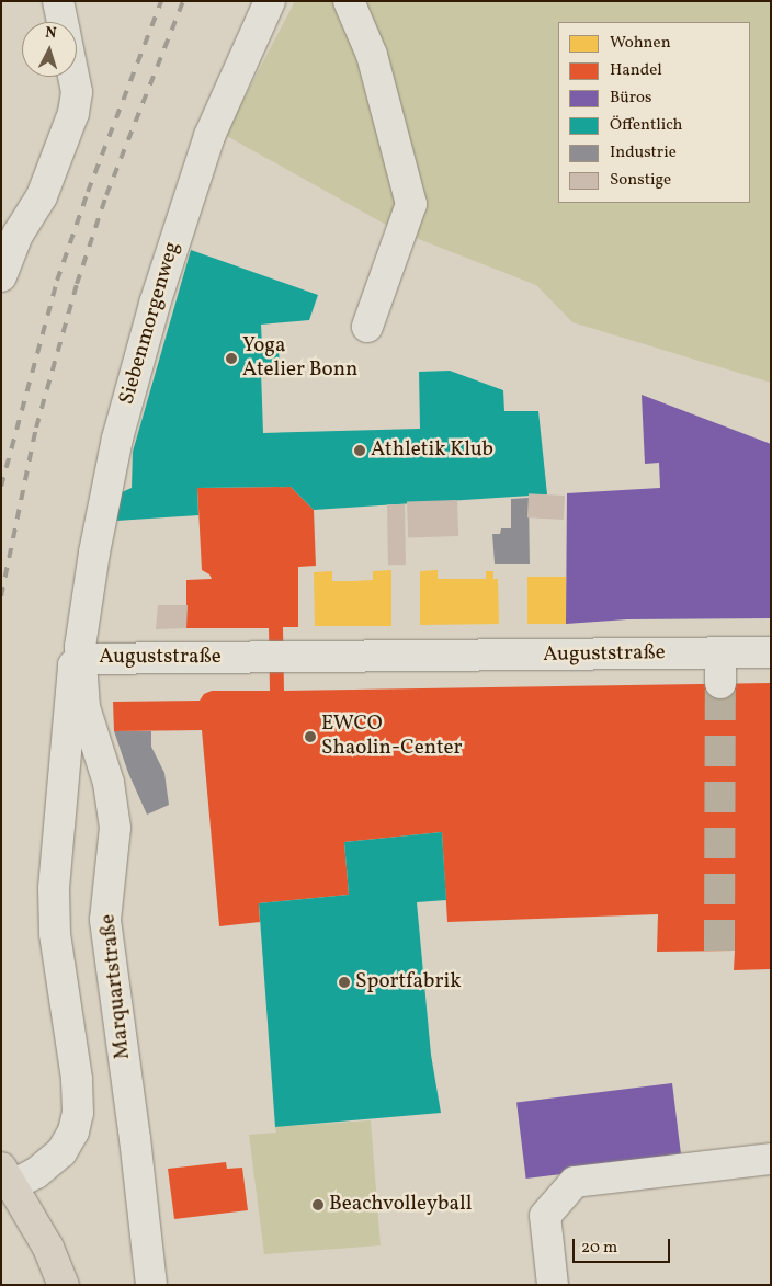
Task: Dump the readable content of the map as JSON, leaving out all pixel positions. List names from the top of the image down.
{
  "streets": {
    "street": ["Siebenmorgenweg", "Auguststraße", "Marquartstraße"]
  },
  "crossings": [
    ["Siebenmorgenweg", "Auguststraße"],
    ["Siebenmorgenweg", "Marquartstraße"],
    ["Auguststraße", "Marquartstraße"]
  ],
  "places": [
    "Yoga Atelier Bonn",
    "Athletik Klub",
    "EWCO Shaolin-Center",
    "Sportfabrik",
    "Beachvolleyball"
  ],
  "legend": [
    "Wohnen",
    "Handel",
    "Büros",
    "Öffentlich",
    "Industrie",
    "Sonstige"
  ],
  "scale_bar": "20 m",
  "north": "top"
}
